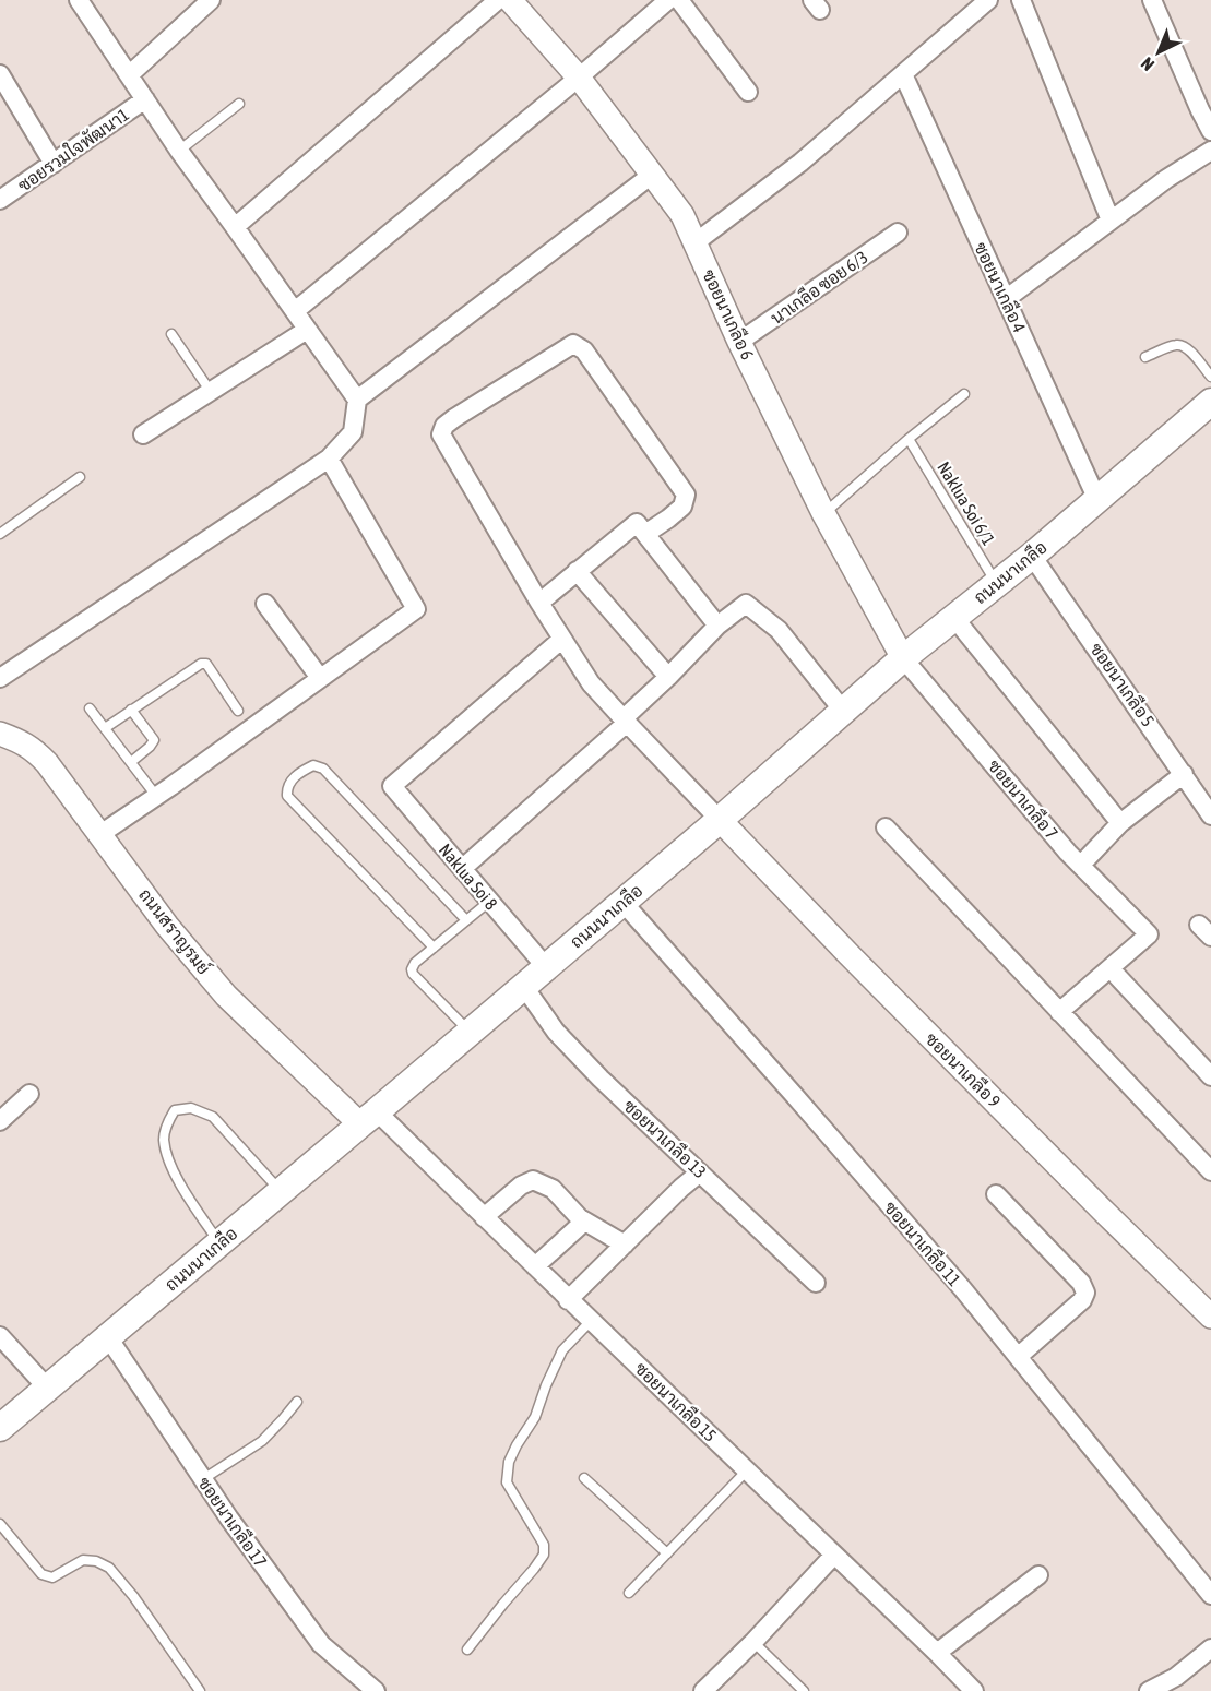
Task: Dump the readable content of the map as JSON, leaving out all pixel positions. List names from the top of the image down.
{
  "streets": {
    "main road": ["ถนนนาเกลือ"],
    "street": [
      "ซอยรวมใจพัฒนา1",
      "นาเกลือ ซอย 6/3",
      "ซอยนาเกลือ 4",
      "ซอยนาเกลือ 6",
      "ซอยนาเกลือ 5",
      "ซอยนาเกลือ 7",
      "Naklua Soi 8",
      "ถนนสราญรมย์",
      "ซอยนาเกลือ 9",
      "ซอยนาเกลือ 13",
      "ซอยนาเกลือ 11",
      "ซอยนาเกลือ 15",
      "ซอยนาเกลือ 17"
    ],
    "lane": ["Naklua Soi 6/1"]
  },
  "crossings": [
    ["นาเกลือ ซอย 6/3", "ซอยนาเกลือ 6"],
    ["ซอยนาเกลือ 4", "ถนนนาเกลือ"],
    ["ซอยนาเกลือ 6", "ถนนนาเกลือ"],
    ["ซอยนาเกลือ 6", "ซอยนาเกลือ 7"],
    ["Naklua Soi 6/1", "ถนนนาเกลือ"],
    ["ถนนนาเกลือ", "ซอยนาเกลือ 5"],
    ["ถนนนาเกลือ", "ซอยนาเกลือ 7"],
    ["ถนนนาเกลือ", "Naklua Soi 8"],
    ["ถนนนาเกลือ", "ถนนสราญรมย์"],
    ["ถนนนาเกลือ", "ซอยนาเกลือ 9"],
    ["ถนนนาเกลือ", "ซอยนาเกลือ 13"],
    ["ถนนนาเกลือ", "ซอยนาเกลือ 11"],
    ["ถนนนาเกลือ", "ซอยนาเกลือ 15"],
    ["ถนนนาเกลือ", "ซอยนาเกลือ 17"],
    ["ถนนสราญรมย์", "ซอยนาเกลือ 15"]
  ],
  "north": "bottom left"
}
